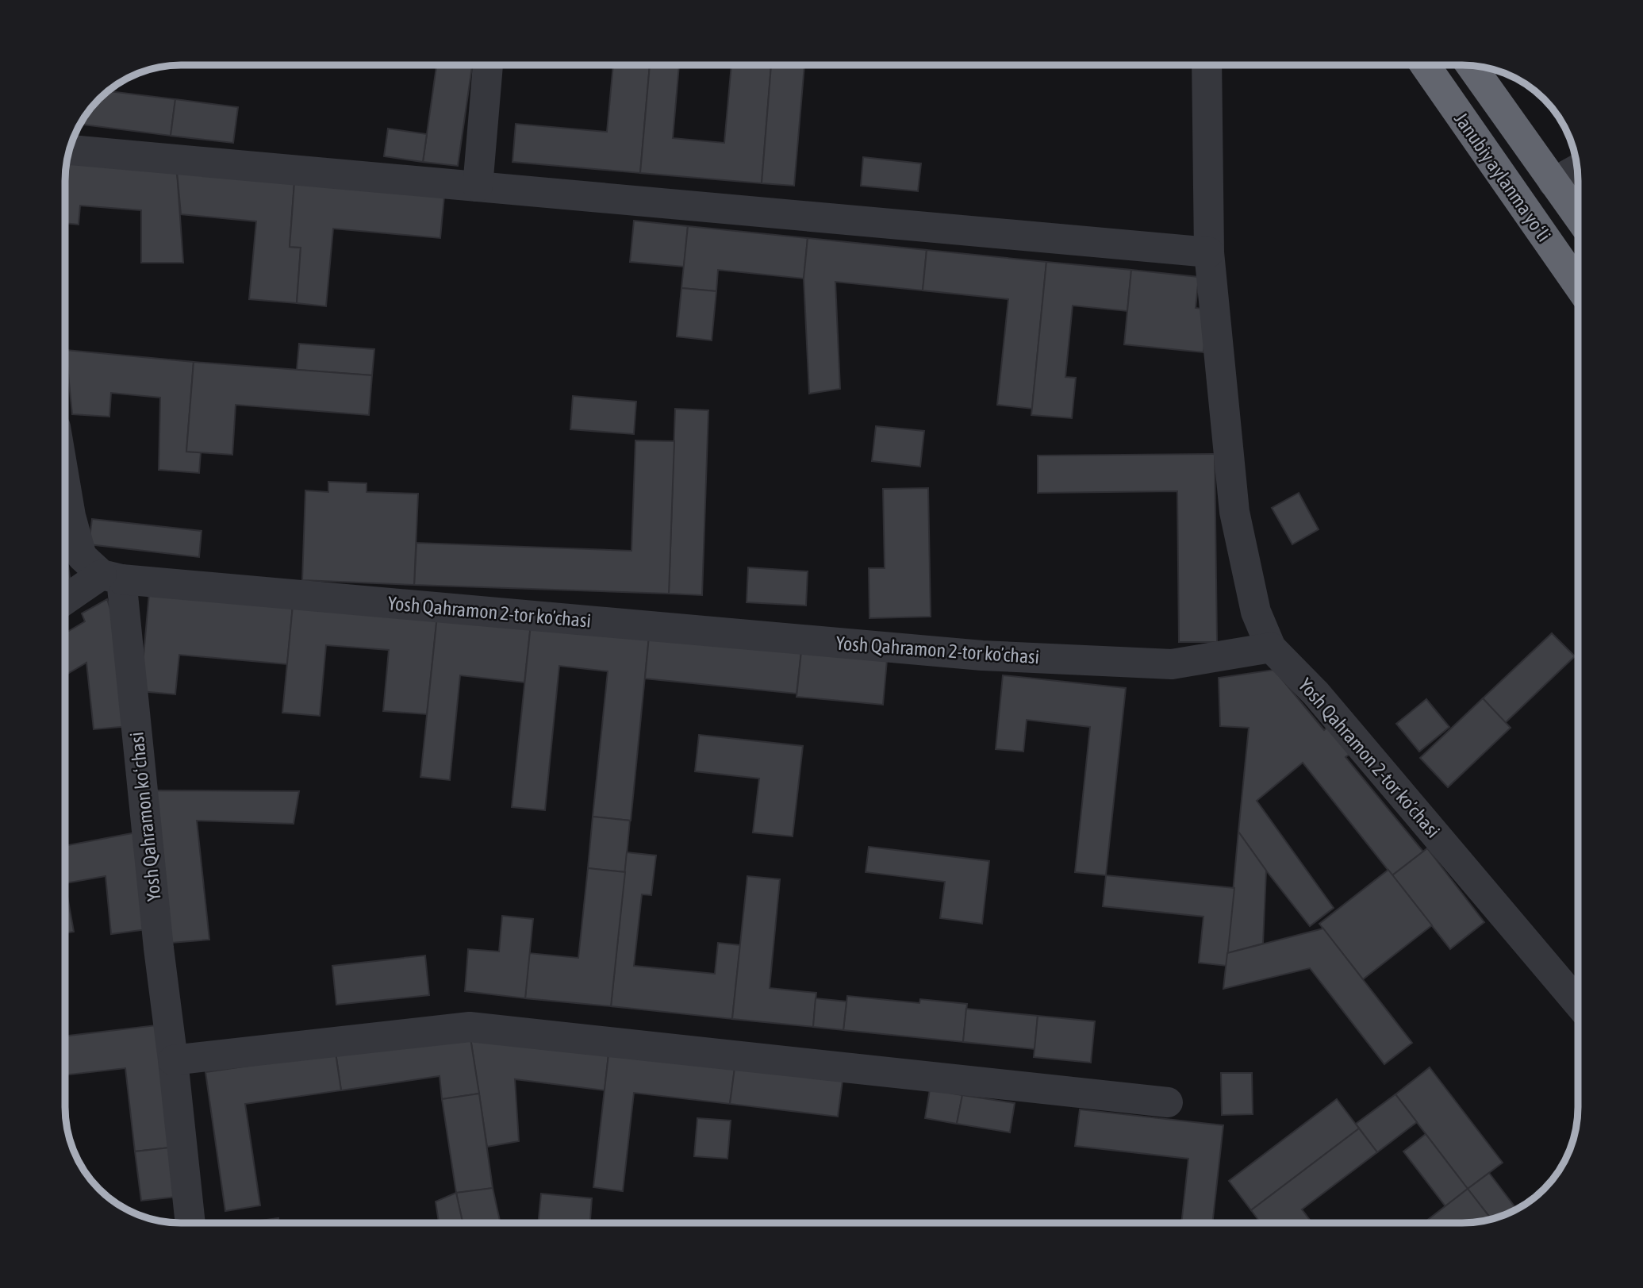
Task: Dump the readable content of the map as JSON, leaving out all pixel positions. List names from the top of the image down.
{
  "streets": {
    "highway": ["Janubiy aylanma yoʻli"],
    "street": ["Yosh Qahramon 2-tor koʼchasi", "Yosh Qahramon koʻchasi"]
  },
  "crossings": [
    ["Yosh Qahramon 2-tor koʼchasi", "Yosh Qahramon koʻchasi"]
  ]
}
